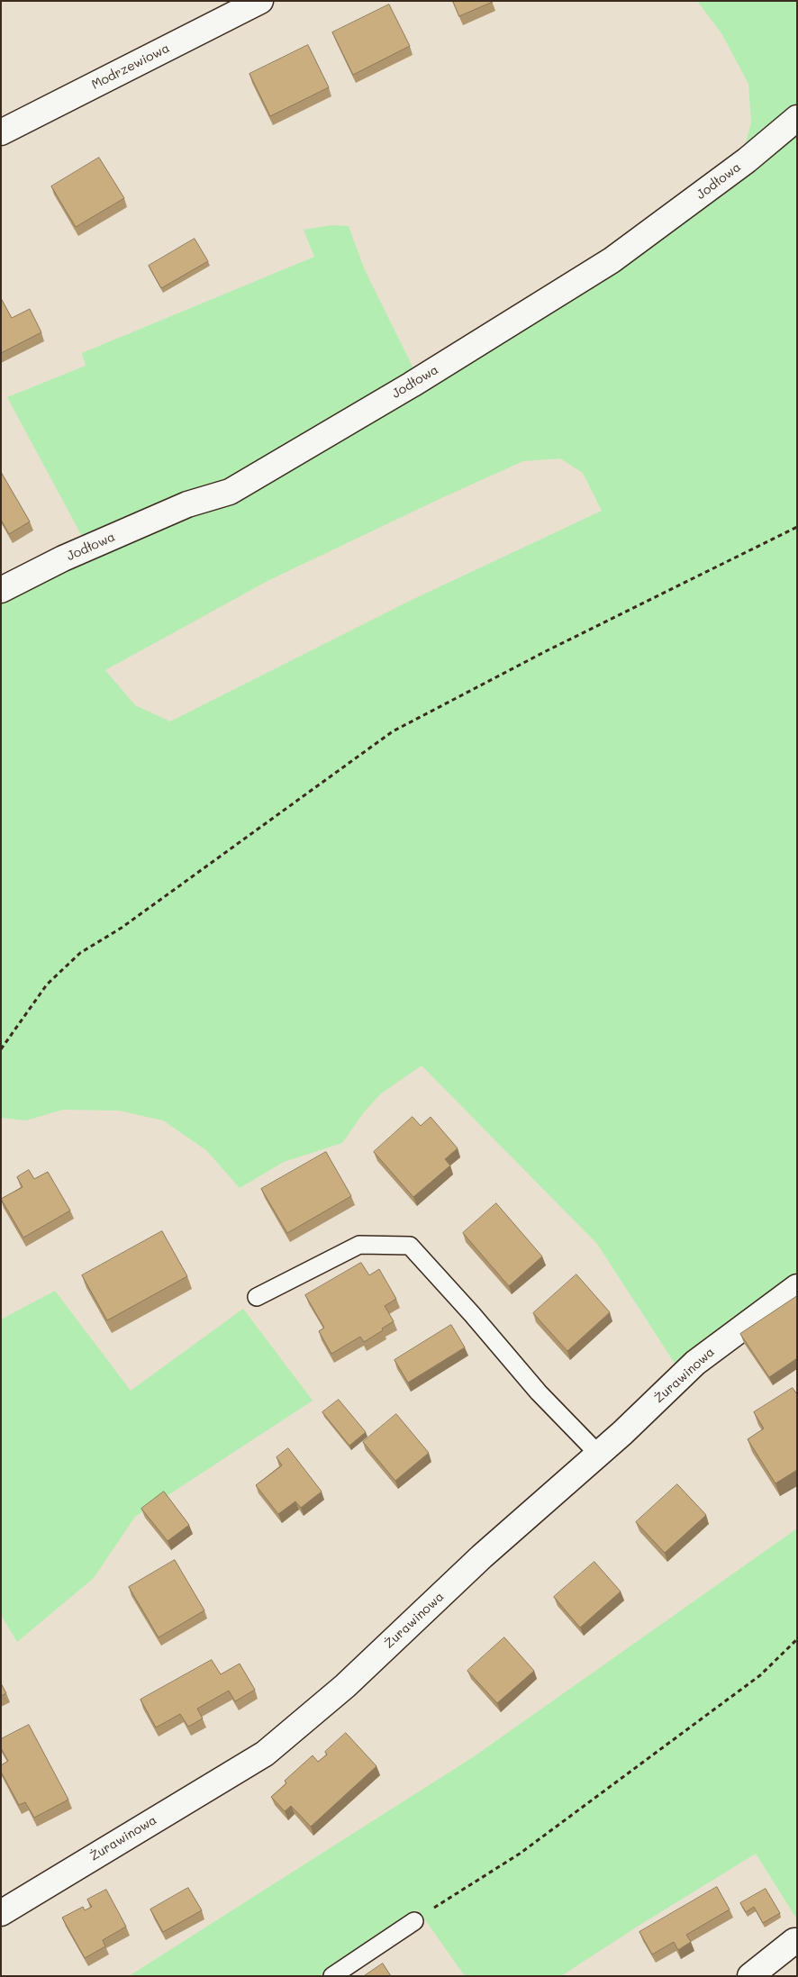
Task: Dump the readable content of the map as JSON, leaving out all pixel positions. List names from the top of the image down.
{
  "streets": {
    "street": ["Modrzewiowa", "Jodłowa", "Żurawinowa"]
  }
}
